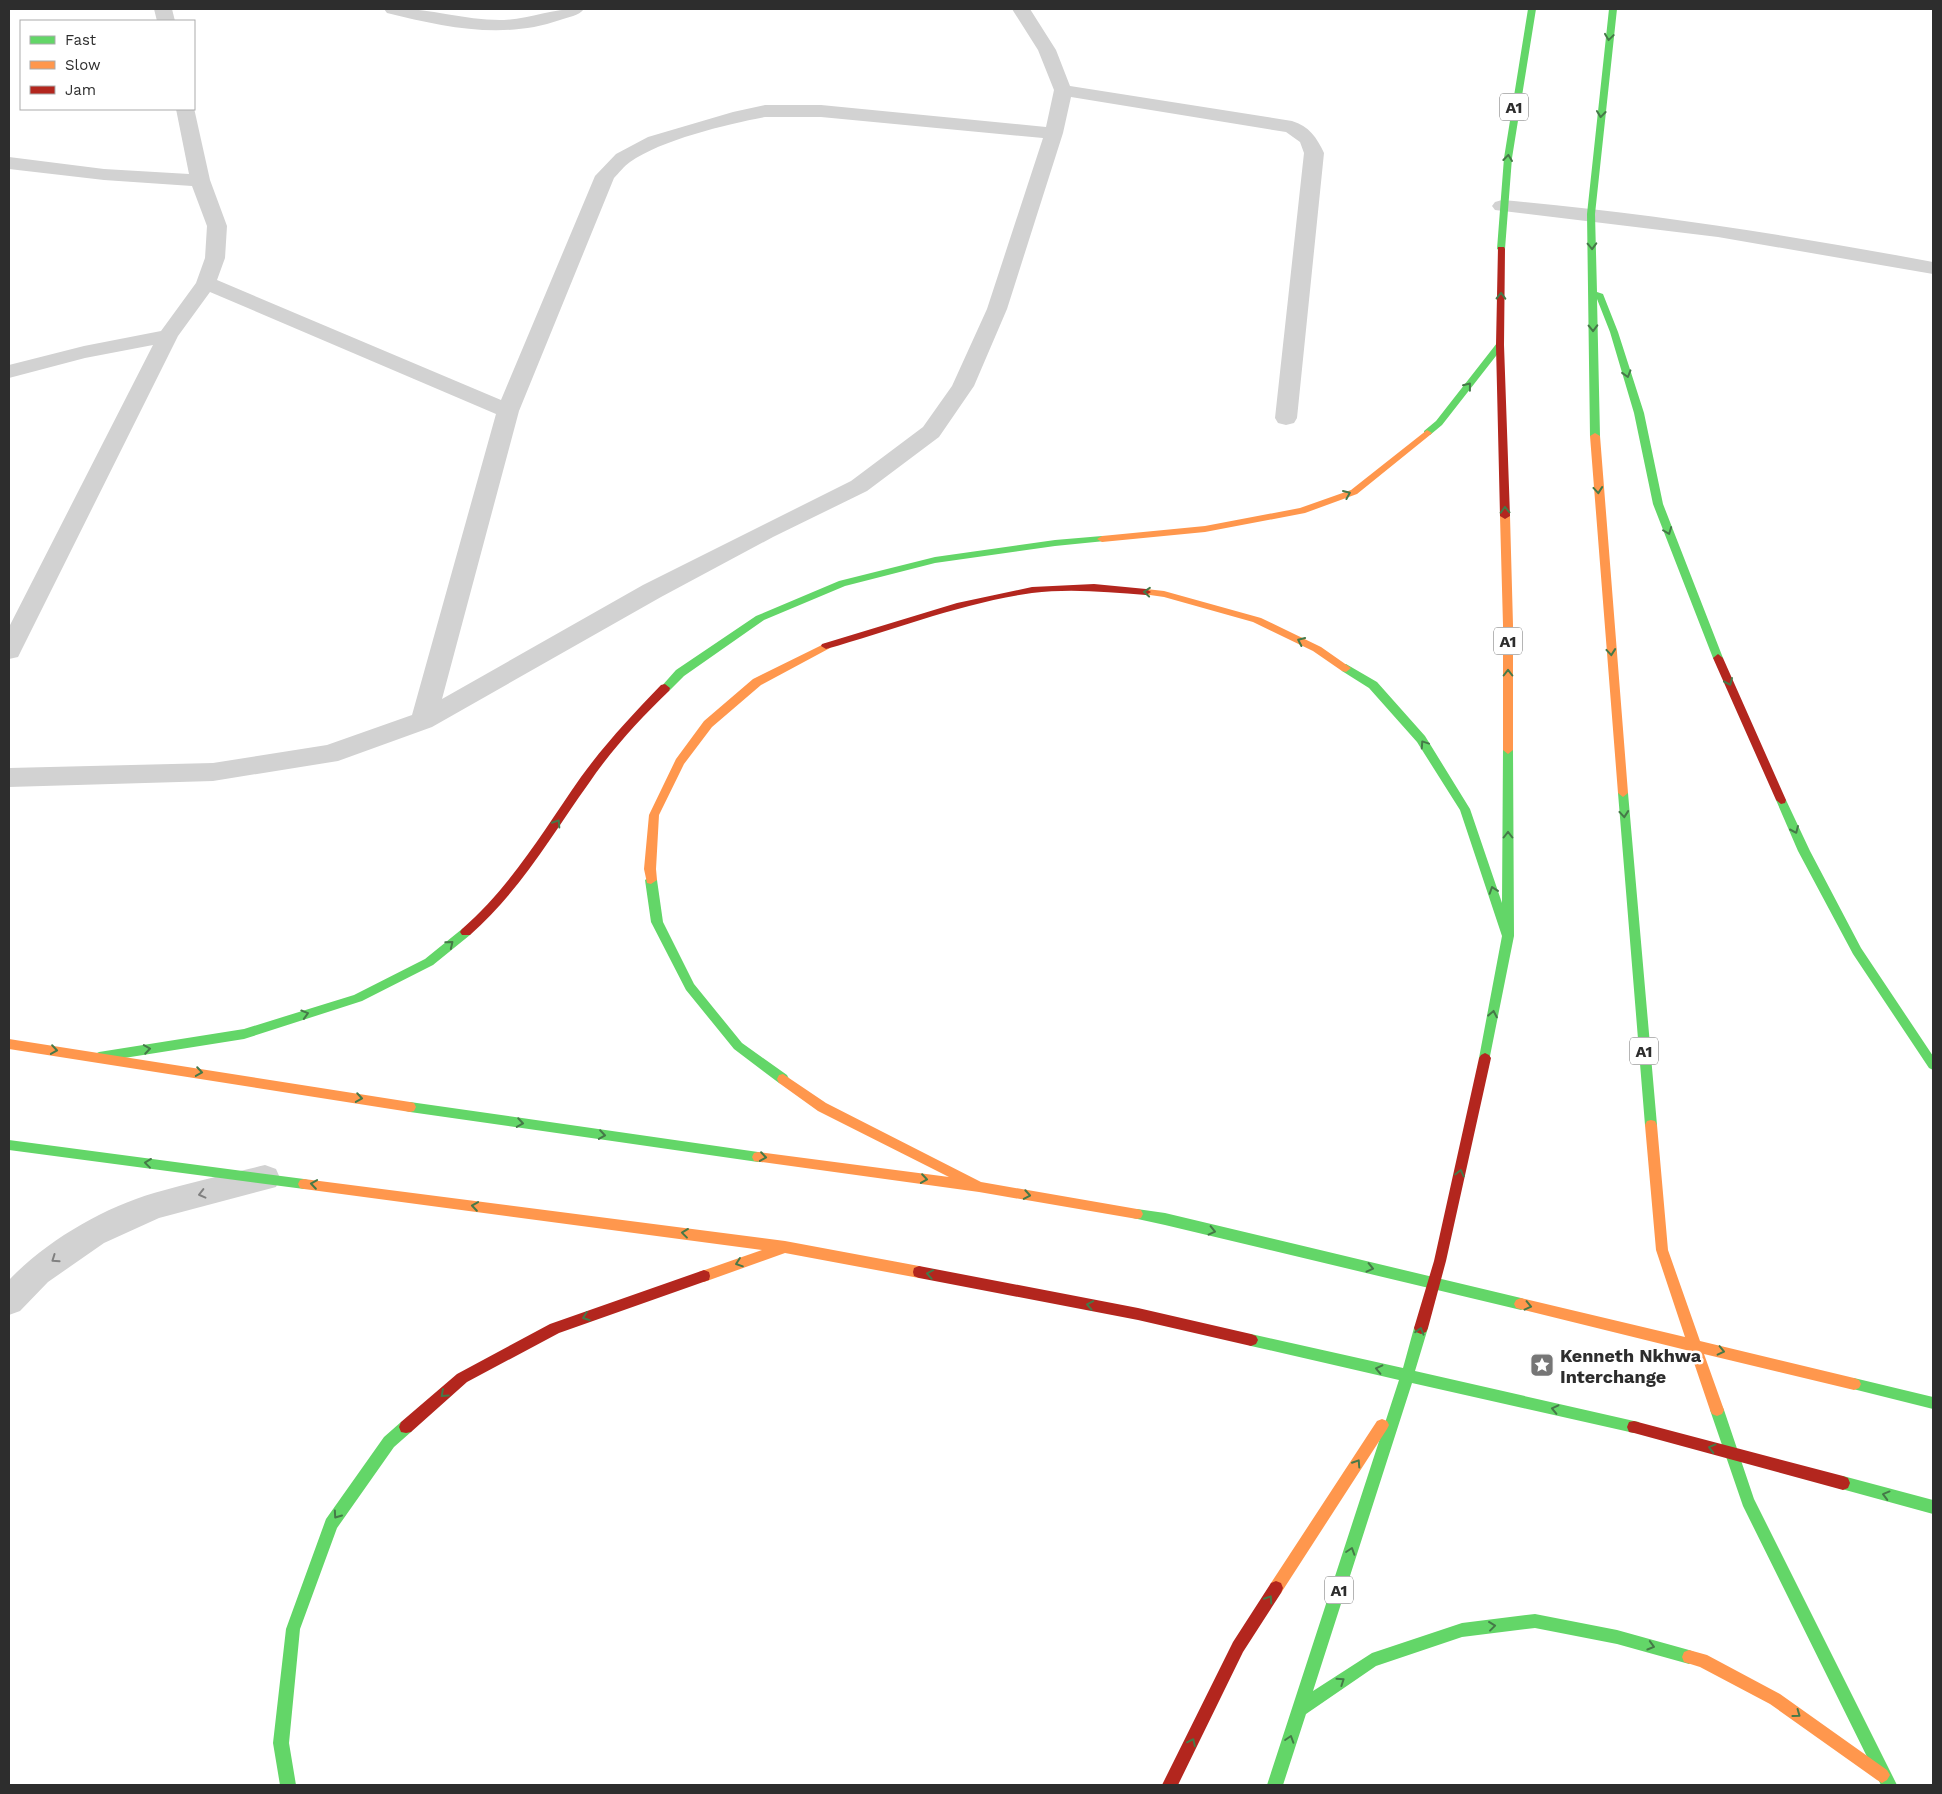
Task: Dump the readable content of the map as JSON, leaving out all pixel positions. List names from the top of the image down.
{
  "streets": {
    "main road": ["A1"]
  },
  "places": {
    "place": ["Kenneth Nkhwa Interchange"]
  },
  "legend": ["Fast", "Slow", "Jam"]
}
